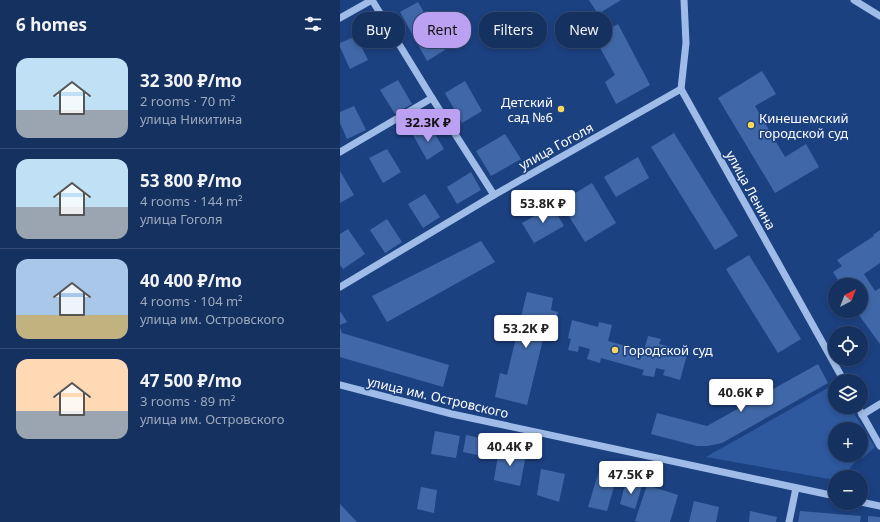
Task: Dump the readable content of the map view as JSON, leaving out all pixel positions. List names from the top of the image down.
{
  "streets": {
    "street": ["улица Гоголя", "улица Ленина", "улица им. Островского"]
  },
  "crossings": [
    ["улица Гоголя", "улица Ленина"]
  ],
  "places": ["Детский сад №6", "Кинешемский городской суд", "Городской суд"],
  "north": "top right",
  "page": {
    "heading": "6 homes",
    "chip": [
      "Buy",
      "Rent",
      "Filters",
      "New"
    ],
    "list": [
      {
        "name": "32 300 ₽/mo",
        "note": "2 rooms · 70 m² · улица Никитина"
      },
      {
        "name": "53 800 ₽/mo",
        "note": "4 rooms · 144 m² · улица Гоголя"
      },
      {
        "name": "40 400 ₽/mo",
        "note": "4 rooms · 104 m² · улица им. Островского"
      },
      {
        "name": "47 500 ₽/mo",
        "note": "3 rooms · 89 m² · улица им. Островского"
      }
    ],
    "price": [
      "32.3K ₽",
      "53.8K ₽",
      "53.2K ₽",
      "40.6K ₽",
      "40.4K ₽",
      "47.5K ₽"
    ],
    "map_buttons": ["+", "−"]
  }
}
